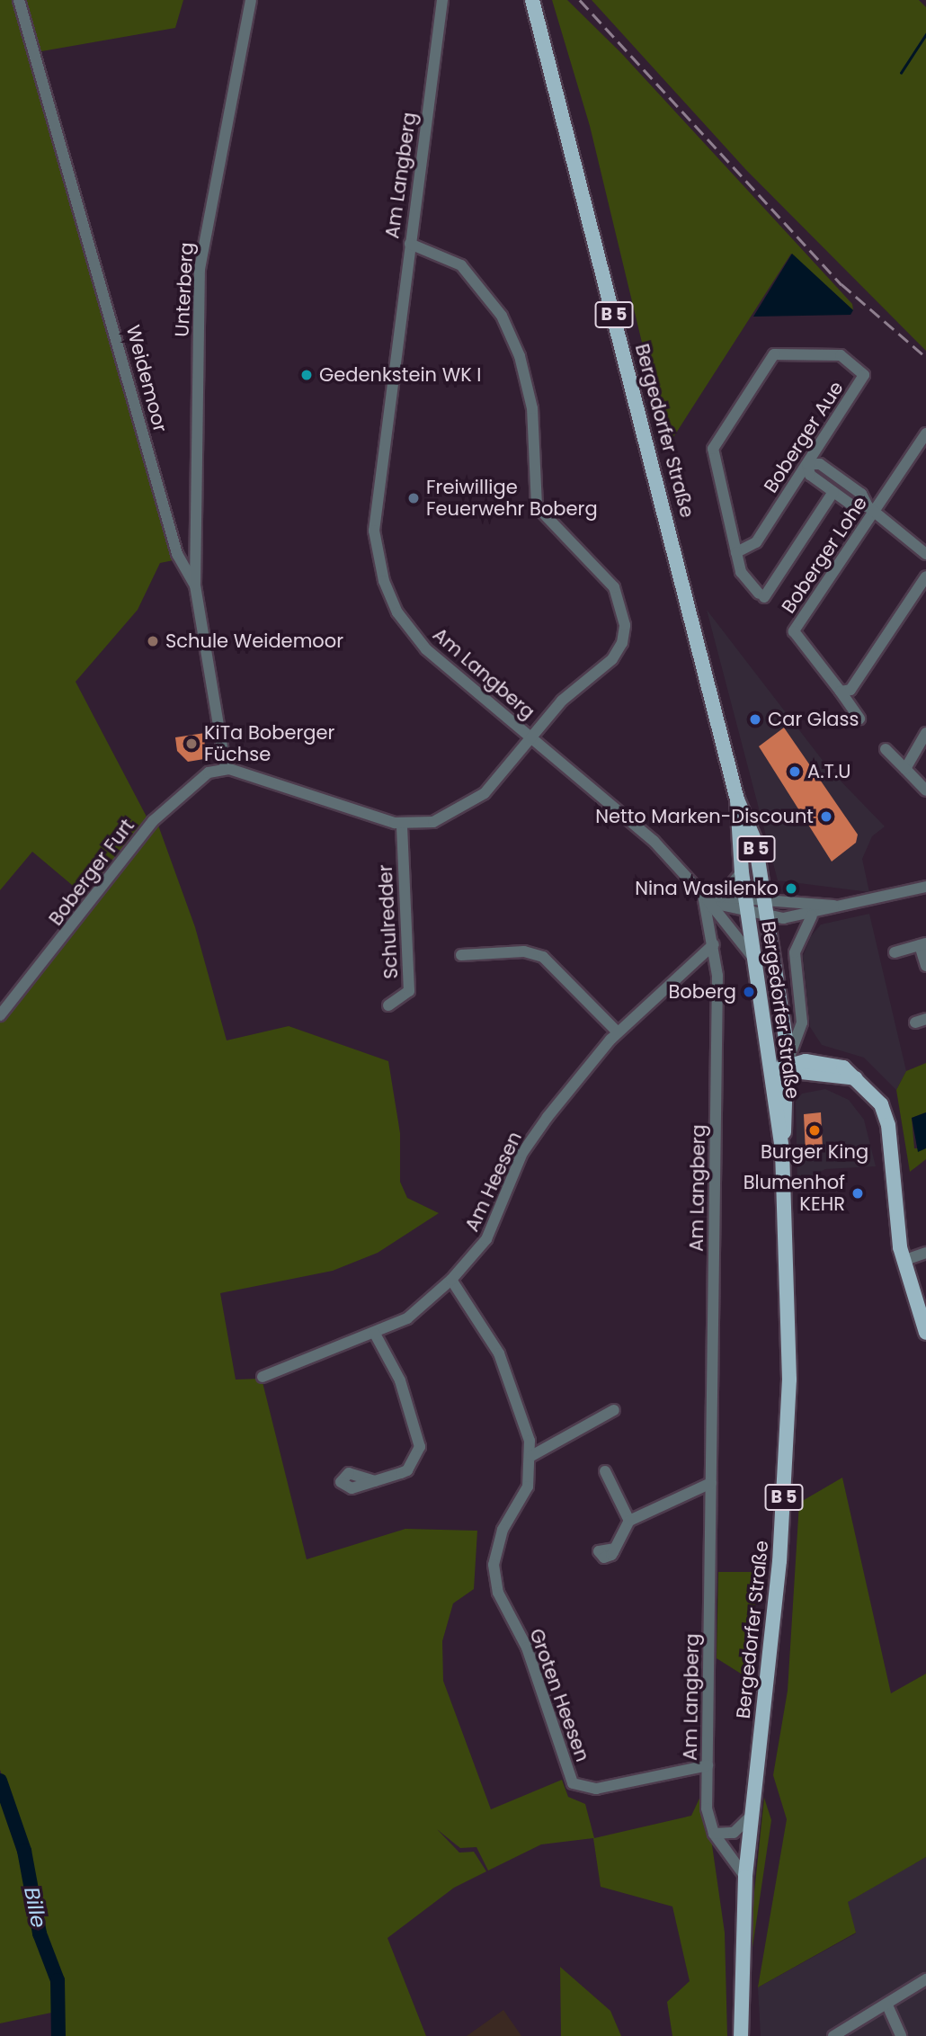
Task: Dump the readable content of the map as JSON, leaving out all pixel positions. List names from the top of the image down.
{
  "streets": {
    "main road": ["B 5", "Bergedorfer Straße"],
    "street": [
      "Am Langberg",
      "Unterberg",
      "Weidemoor",
      "Boberger Aue",
      "Boberger Lohe",
      "Boberger Furt",
      "Schulredder",
      "Am Heesen",
      "Groten Heesen"
    ]
  },
  "crossings": [
    ["Am Langberg", "Bergedorfer Straße"],
    ["Am Langberg", "Am Heesen"],
    ["Am Langberg", "Groten Heesen"],
    ["Unterberg", "Weidemoor"],
    ["Weidemoor", "Boberger Furt"],
    ["Am Heesen", "Groten Heesen"]
  ],
  "water": ["Bille"],
  "places": [
    "Gedenkstein WK I",
    "Freiwillige Feuerwehr Boberg",
    "Schule Weidemoor",
    "Car Glass",
    "KiTa Boberger Füchse",
    "A.T.U",
    "Netto Marken-Discount",
    "Nina Wasilenko",
    "Boberg",
    "Burger King",
    "Blumenhof KEHR"
  ]
}
